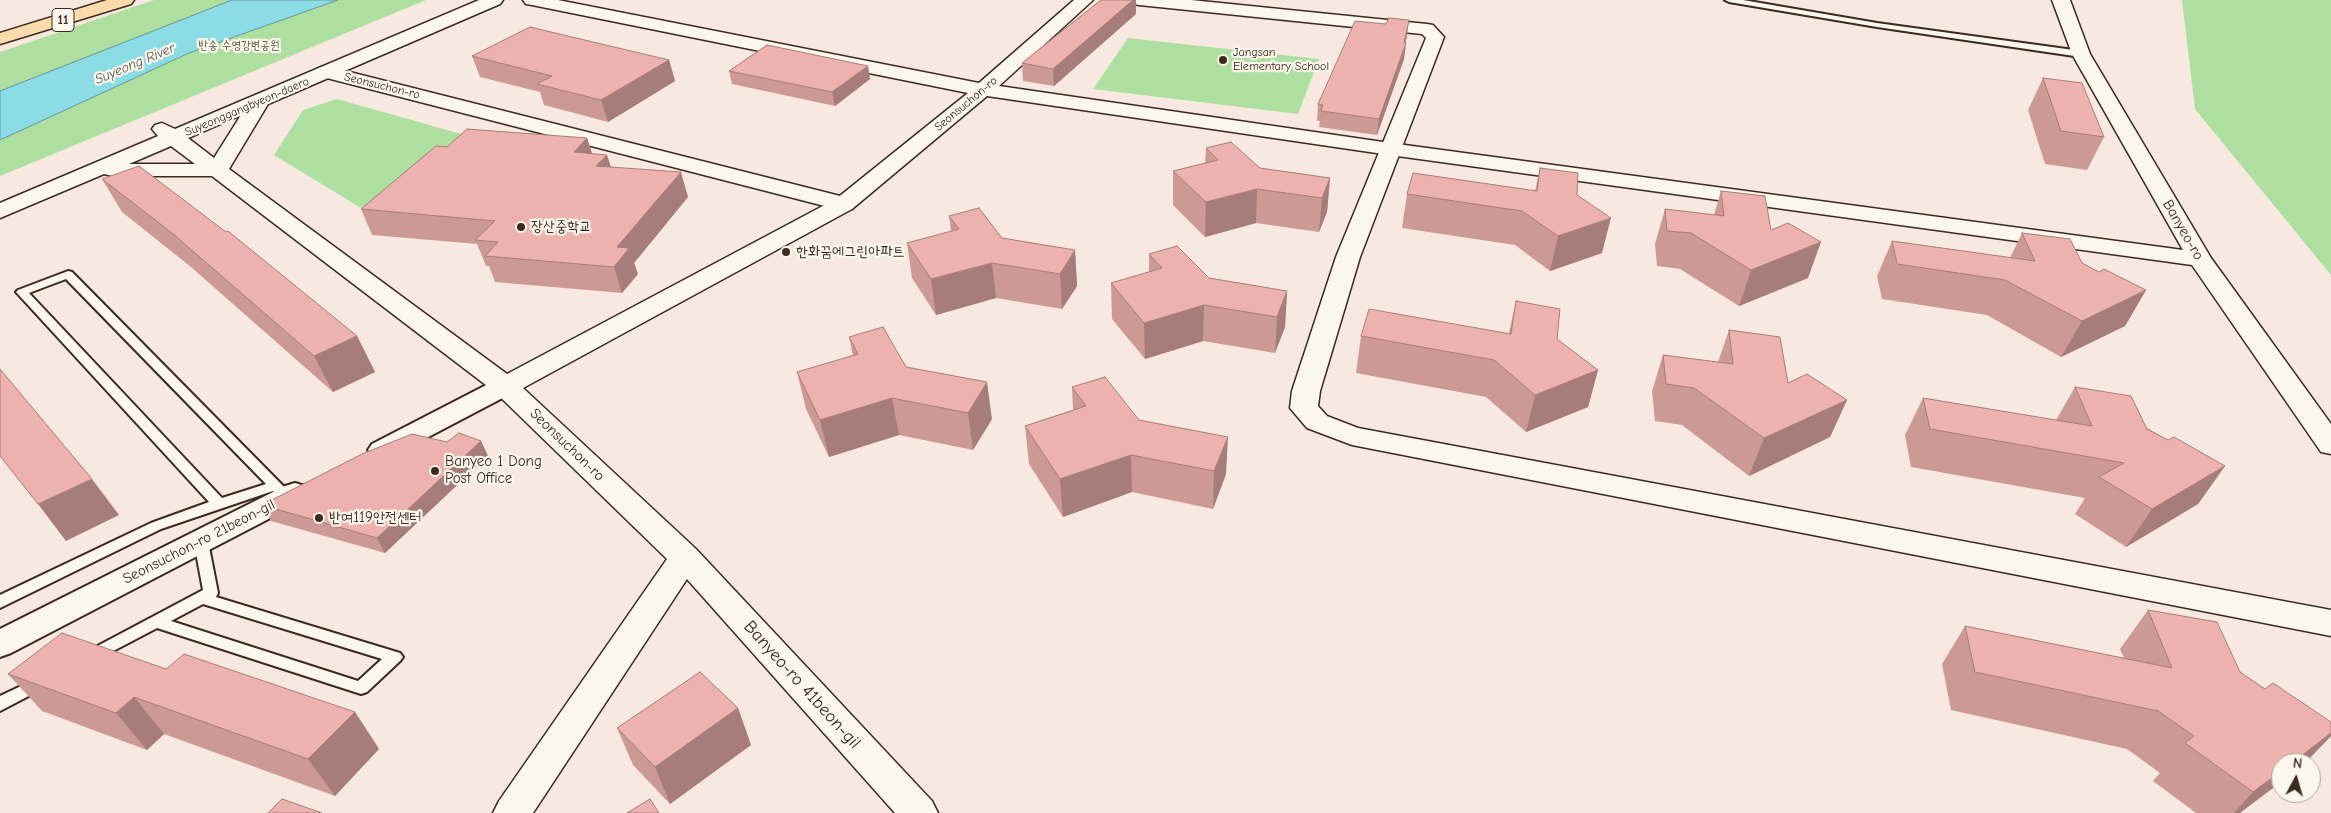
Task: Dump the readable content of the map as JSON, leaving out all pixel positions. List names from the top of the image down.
{
  "streets": {
    "highway": ["11"],
    "main road": [
      "Seonsuchon-ro",
      "Suyeonggangbyeon-daero",
      "Banyeo-ro",
      "Banyeo-ro 41beon-gil"
    ],
    "street": ["Seonsuchon-ro 21beon-gil"]
  },
  "crossings": [
    ["Seonsuchon-ro", "Suyeonggangbyeon-daero"],
    ["Seonsuchon-ro", "Banyeo-ro 41beon-gil"]
  ],
  "water": ["Suyeong River"],
  "parks": ["반송 수영강변공원"],
  "places": [
    "Jangsan Elementary School",
    "장산중학교",
    "한화꿈에그린아파트",
    "Banyeo 1 Dong Post Office",
    "반여119안전센터"
  ],
  "north": "top"
}
